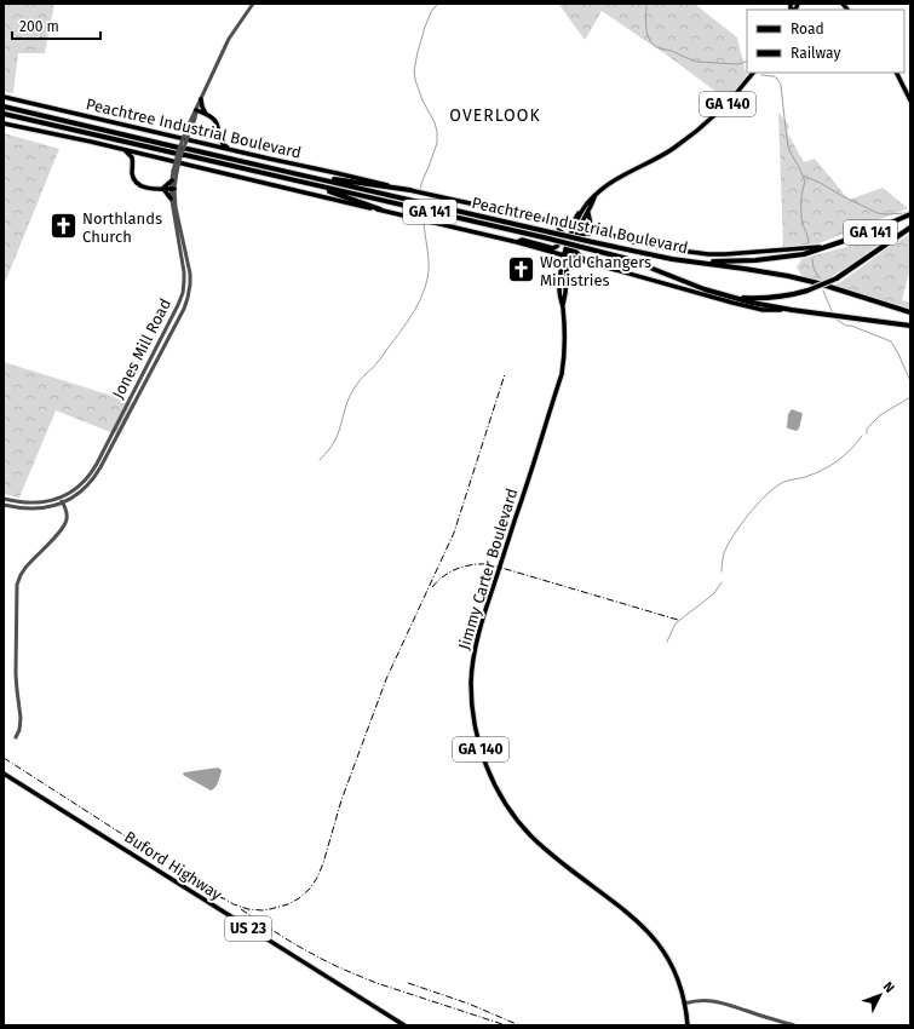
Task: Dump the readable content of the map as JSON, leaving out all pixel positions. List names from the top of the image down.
{
  "streets": {
    "highway": ["Peachtree Industrial Boulevard", "GA 141"],
    "main road": [
      "GA 140",
      "Jimmy Carter Boulevard",
      "Buford Highway",
      "US 23"
    ],
    "street": ["Jones Mill Road"]
  },
  "crossings": [
    ["Peachtree Industrial Boulevard", "GA 141"],
    ["Peachtree Industrial Boulevard", "Jimmy Carter Boulevard"]
  ],
  "districts": ["OVERLOOK"],
  "places": {
    "church": ["Northlands Church", "World Changers Ministries"]
  },
  "legend": ["Road", "Railway"],
  "scale_bar": "200 m",
  "north": "top right"
}
